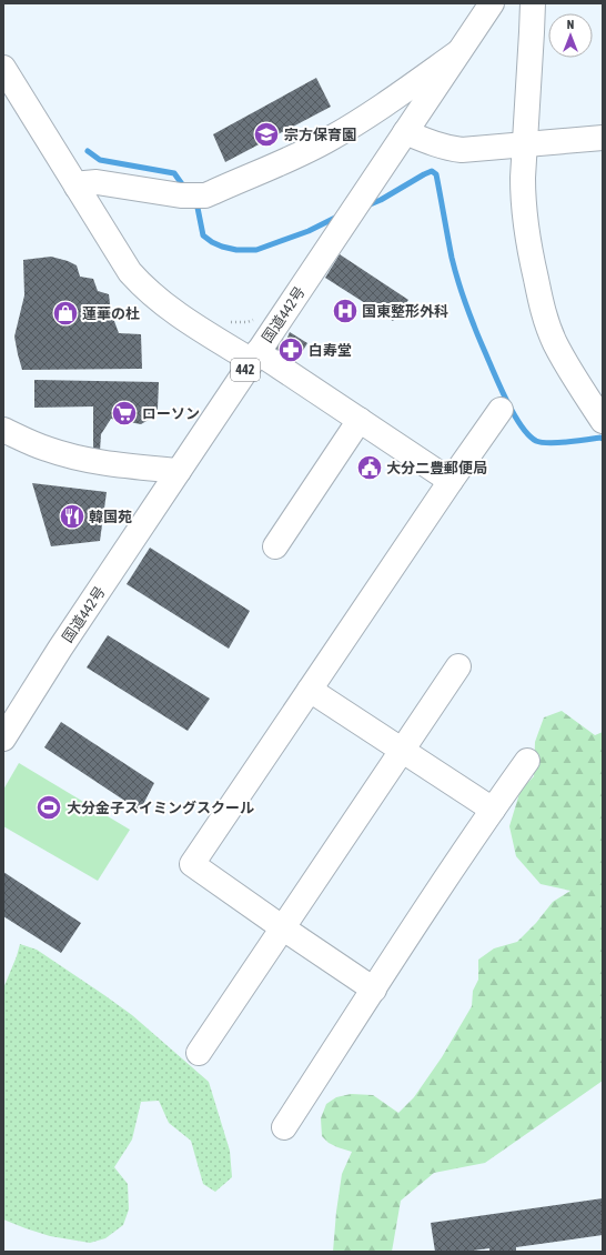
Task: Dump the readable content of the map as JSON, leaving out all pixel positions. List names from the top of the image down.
{
  "streets": {
    "main road": ["国道442号", "442"]
  },
  "places": {
    "school or university": ["宗方保育園"],
    "hospital": ["国東整形外科"],
    "shop": ["蓮華の杜"],
    "pharmacy": ["白寿堂"],
    "supermarket": ["ローソン"],
    "public building": ["大分二豊郵便局"],
    "restaurant": ["韓国苑"],
    "sports": ["大分金子スイミングスクール"]
  },
  "north": "top"
}
